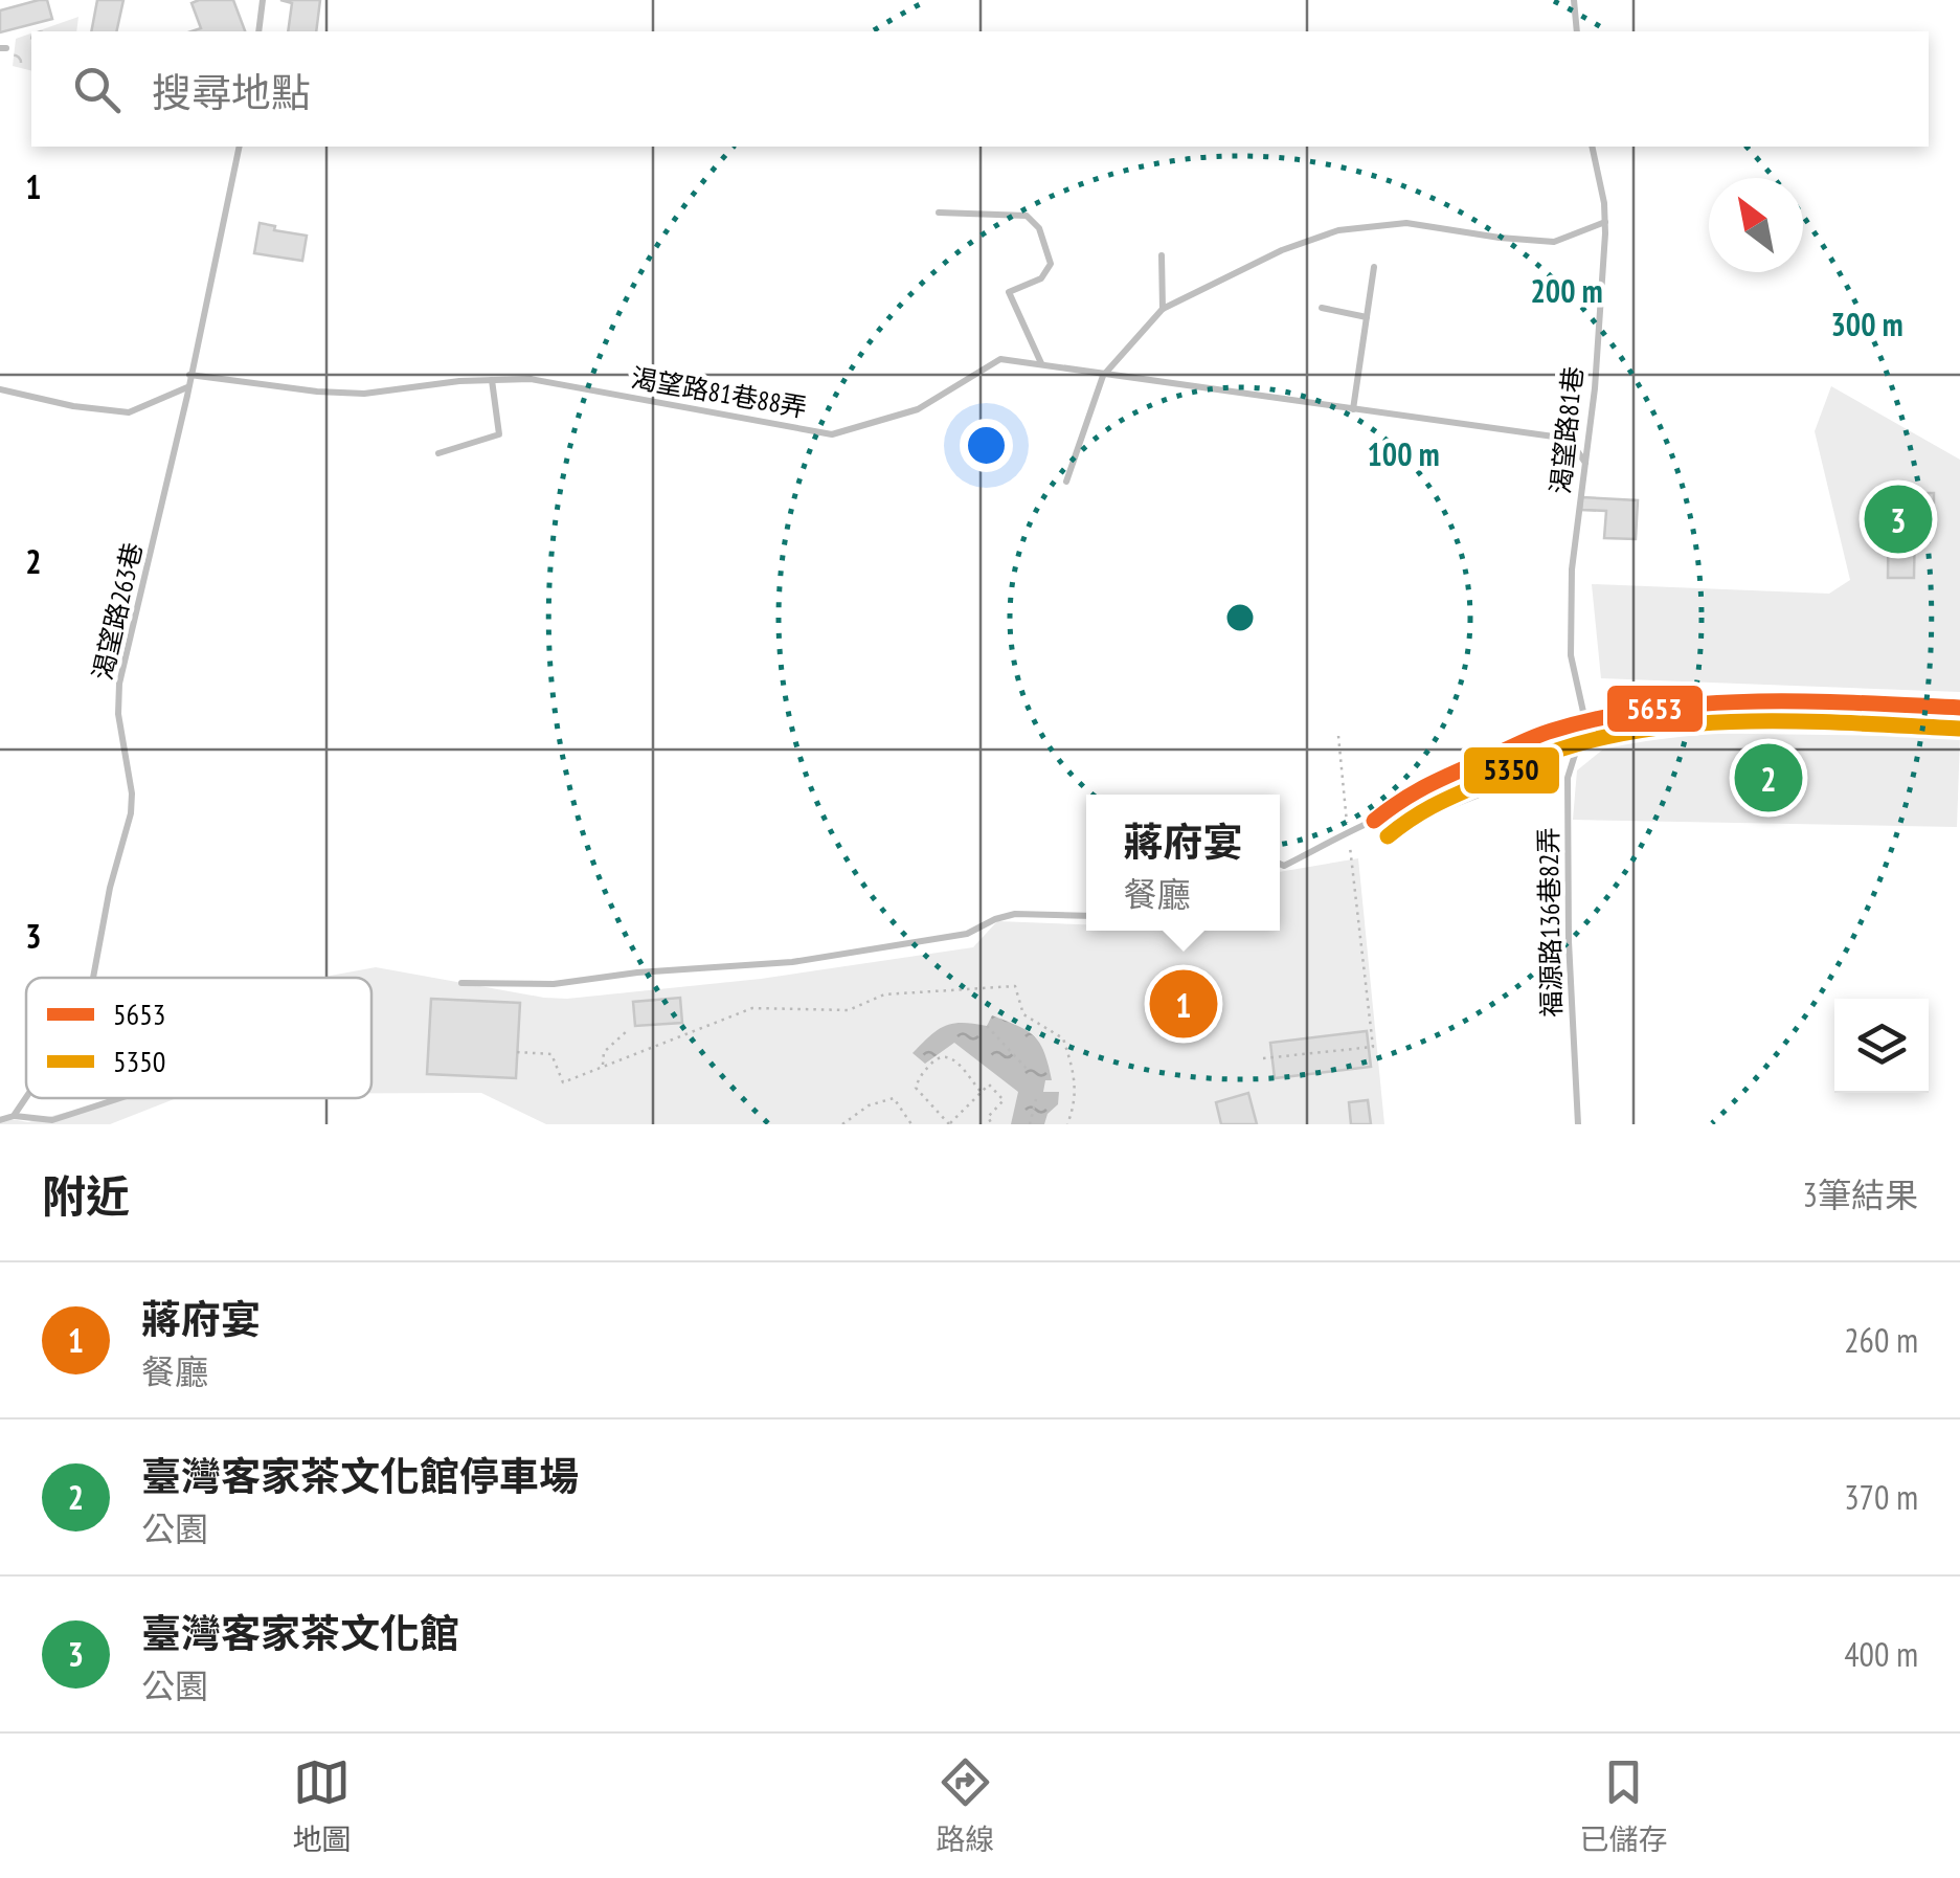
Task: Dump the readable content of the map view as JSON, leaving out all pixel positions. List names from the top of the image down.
{
  "streets": {
    "lane": [
      "渴望路81巷88弄",
      "渴望路81巷",
      "渴望路263巷",
      "福源路136巷82弄"
    ]
  },
  "crossings": [
    ["渴望路81巷88弄", "渴望路81巷"],
    ["渴望路81巷88弄", "渴望路263巷"],
    ["渴望路81巷", "福源路136巷82弄"]
  ],
  "lines": ["transit line 5653", "transit line 5350"],
  "legend": ["5653", "5350"],
  "north": "top left",
  "page": {
    "search": "搜尋地點",
    "pins": ["3", "2", "1"],
    "popup": ["蔣府宴", "餐廳"],
    "heading": ["附近", "3筆結果"],
    "list": [
      {
        "mark": "1",
        "name": "蔣府宴",
        "note": "餐廳",
        "value": "260 m"
      },
      {
        "mark": "2",
        "name": "臺灣客家茶文化館停車場",
        "note": "公園",
        "value": "370 m"
      },
      {
        "mark": "3",
        "name": "臺灣客家茶文化館",
        "note": "公園",
        "value": "400 m"
      }
    ],
    "nav": ["地圖", "路線", "已儲存"]
  },
  "grid": {
    "rows": ["1", "2", "3"]
  },
  "rings": ["200 m", "300 m", "100 m"]
}
